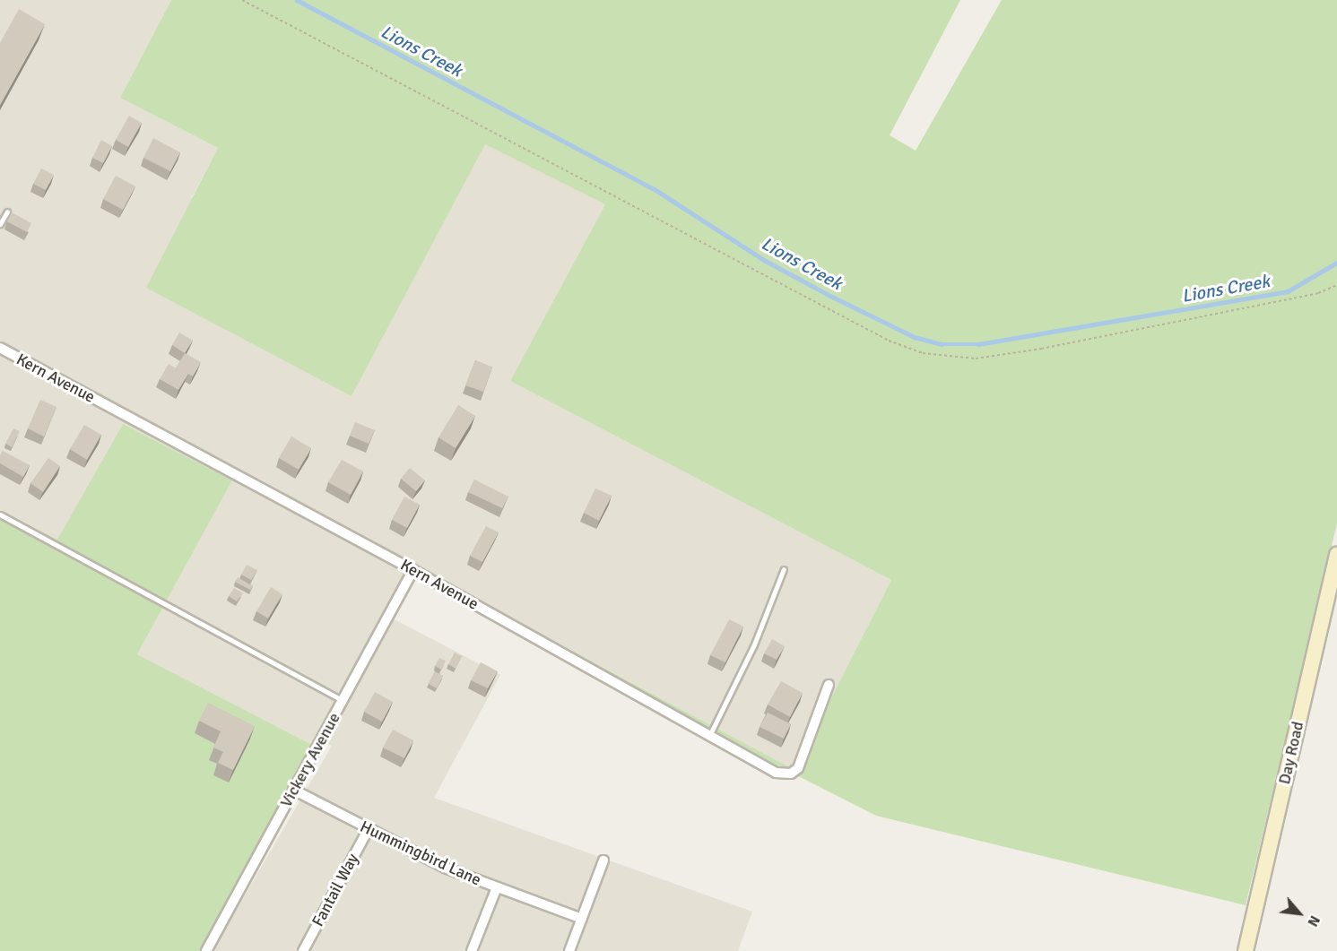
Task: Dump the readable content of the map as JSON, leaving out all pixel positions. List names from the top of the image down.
{
  "streets": {
    "street": [
      "Kern Avenue",
      "Day Road",
      "Vickery Avenue",
      "Hummingbird Lane",
      "Fantail Way"
    ]
  },
  "crossings": [
    ["Kern Avenue", "Vickery Avenue"],
    ["Vickery Avenue", "Hummingbird Lane"],
    ["Hummingbird Lane", "Fantail Way"]
  ],
  "water": ["Lions Creek"],
  "north": "bottom right"
}
